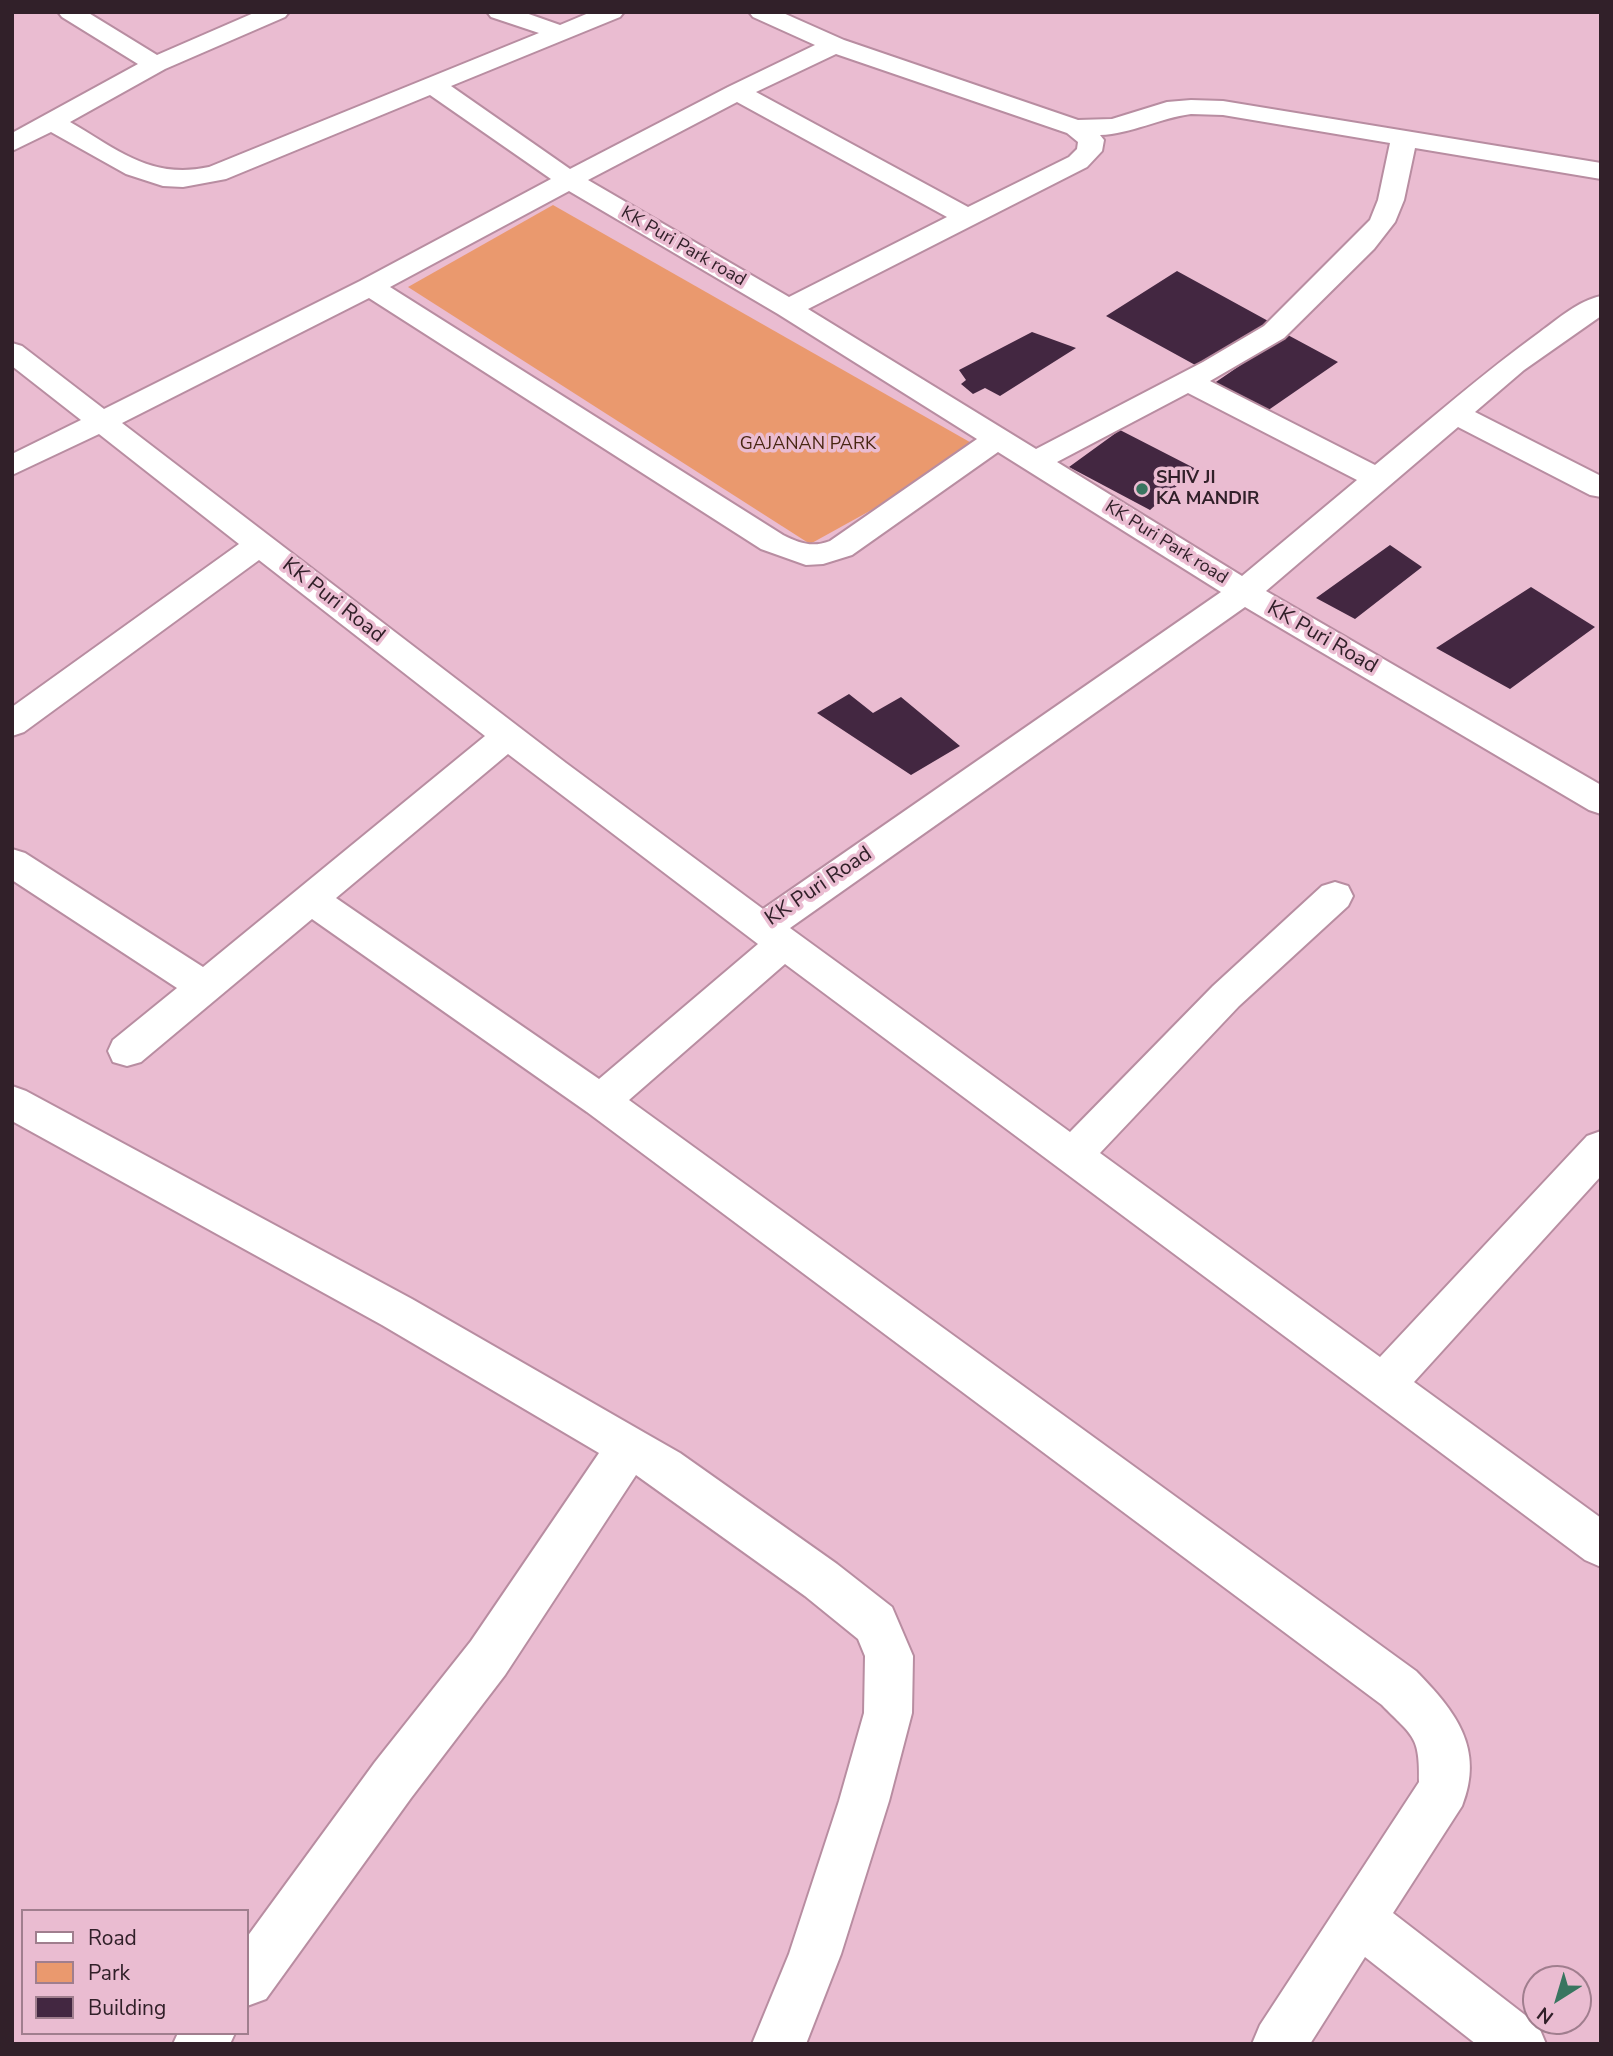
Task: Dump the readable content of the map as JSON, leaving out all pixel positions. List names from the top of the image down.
{
  "streets": {
    "street": ["KK Puri Park road", "KK Puri Road"]
  },
  "crossings": [
    ["KK Puri Park road", "KK Puri Road"]
  ],
  "parks": ["GAJANAN PARK"],
  "places": ["SHIV JI KA MANDIR"],
  "legend": ["Road", "Park", "Building"],
  "north": "bottom left"
}
